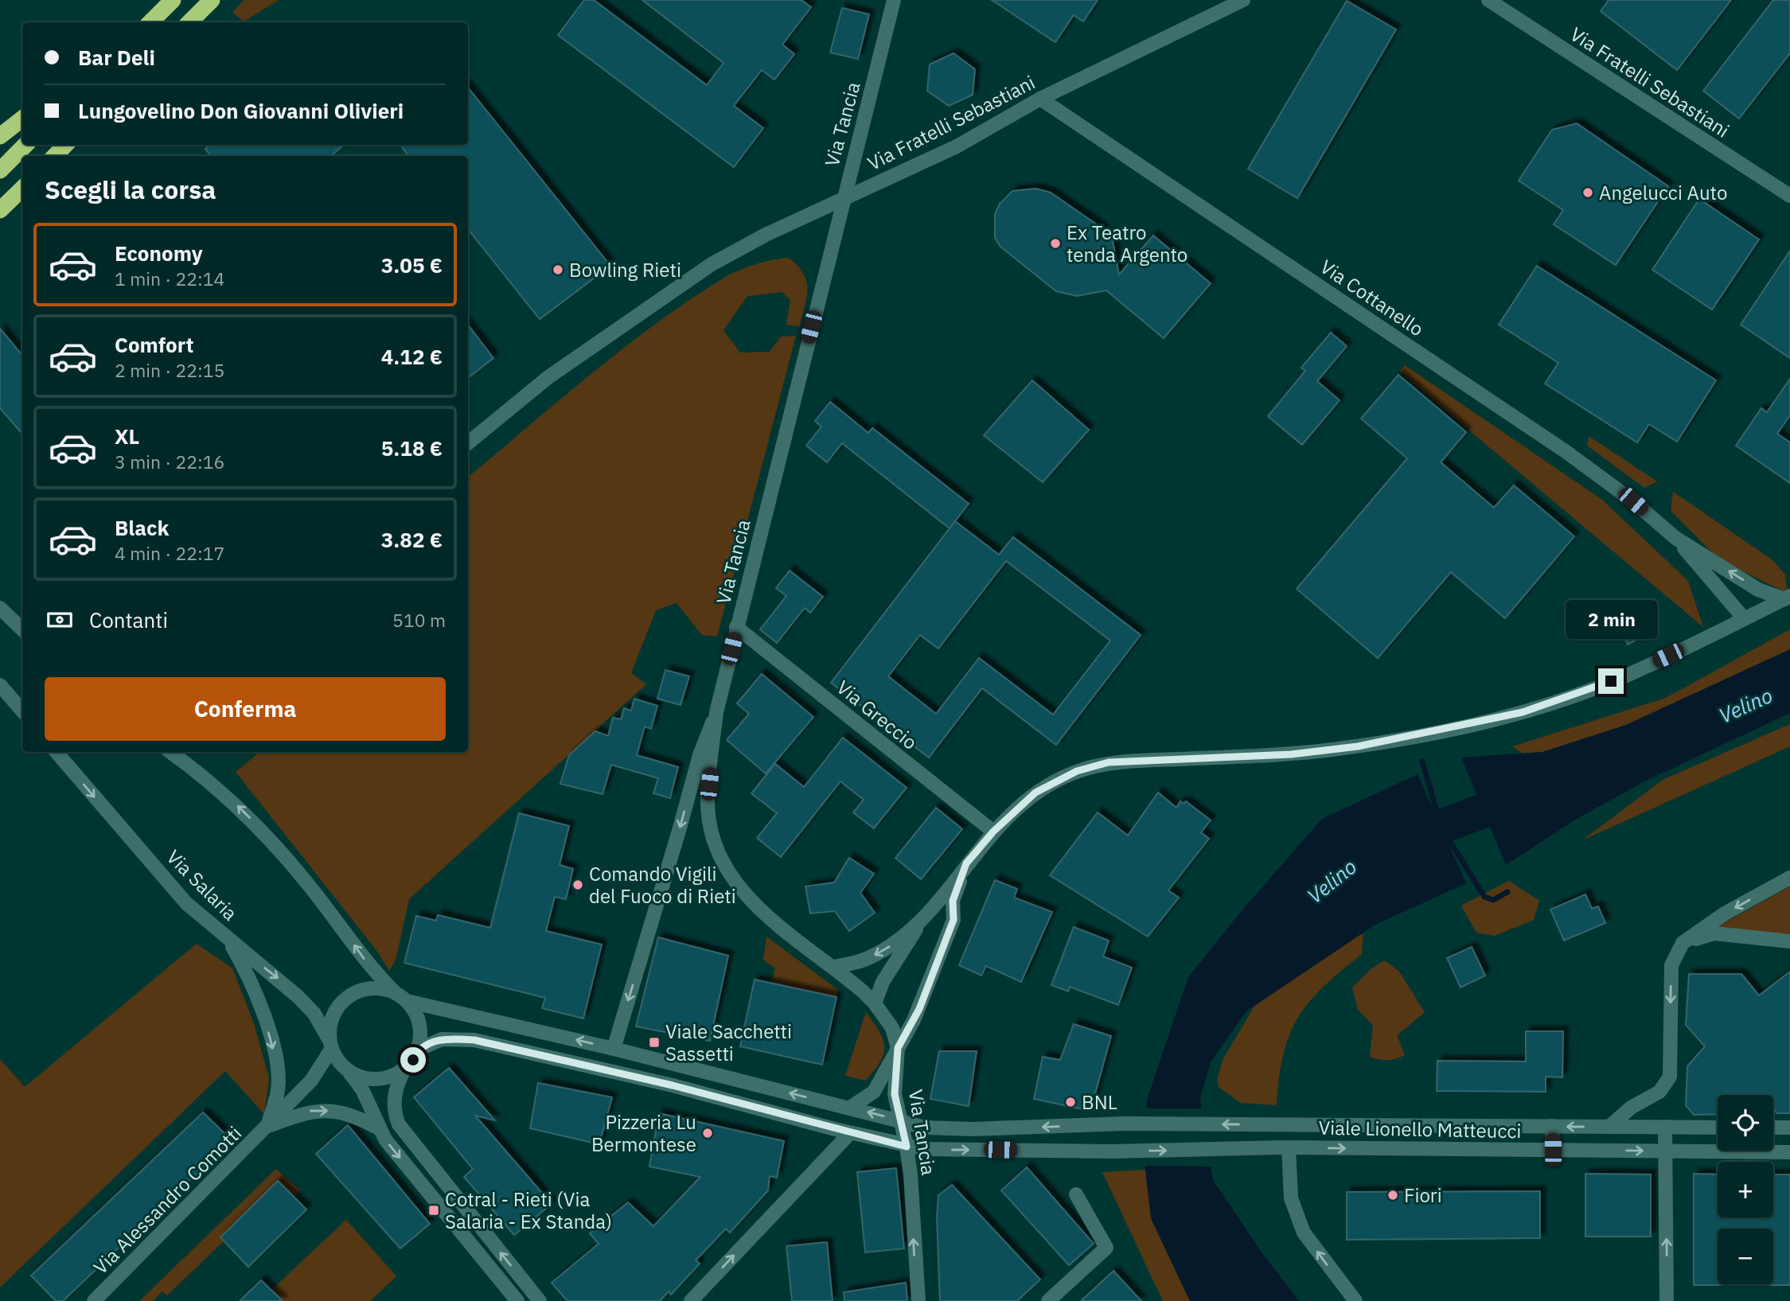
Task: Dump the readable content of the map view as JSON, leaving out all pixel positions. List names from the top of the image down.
{
  "streets": {
    "street": [
      "Via Fratelli Sebastiani",
      "Via Tancia",
      "Via Cottanello",
      "Via Greccio",
      "Via Salaria",
      "Viale Lionello Matteucci",
      "Via Alessandro Comotti"
    ]
  },
  "crossings": [
    ["Via Fratelli Sebastiani", "Via Tancia"],
    ["Via Fratelli Sebastiani", "Via Cottanello"],
    ["Via Tancia", "Via Greccio"],
    ["Via Tancia", "Viale Lionello Matteucci"],
    ["Via Salaria", "Viale Lionello Matteucci"],
    ["Via Salaria", "Via Alessandro Comotti"],
    ["Viale Lionello Matteucci", "Via Alessandro Comotti"]
  ],
  "water": ["Velino"],
  "places": {
    "other": [
      "Angelucci Auto",
      "Ex Teatro tenda Argento",
      "Bowling Rieti",
      "Comando Vigili del Fuoco di Rieti",
      "BNL",
      "Pizzeria Lu Bermontese",
      "Fiori"
    ],
    "transit": ["Viale Sacchetti Sassetti", "Cotral - Rieti (Via Salaria - Ex Standa)"]
  },
  "page": {
    "banner": ["Bar Deli", "Lungovelino Don Giovanni Olivieri"],
    "heading": "Scegli la corsa",
    "list": [
      {
        "name": "Economy",
        "note": "1 min · 22:14",
        "value": "3.05 €"
      },
      {
        "name": "Comfort",
        "note": "2 min · 22:15",
        "value": "4.12 €"
      },
      {
        "name": "XL",
        "note": "3 min · 22:16",
        "value": "5.18 €"
      },
      {
        "name": "Black",
        "note": "4 min · 22:17",
        "value": "3.82 €"
      }
    ],
    "pay": ["Contanti", "510 m"],
    "bubble": "2 min",
    "buttons": "Conferma",
    "map_buttons": ["+", "−"]
  }
}
